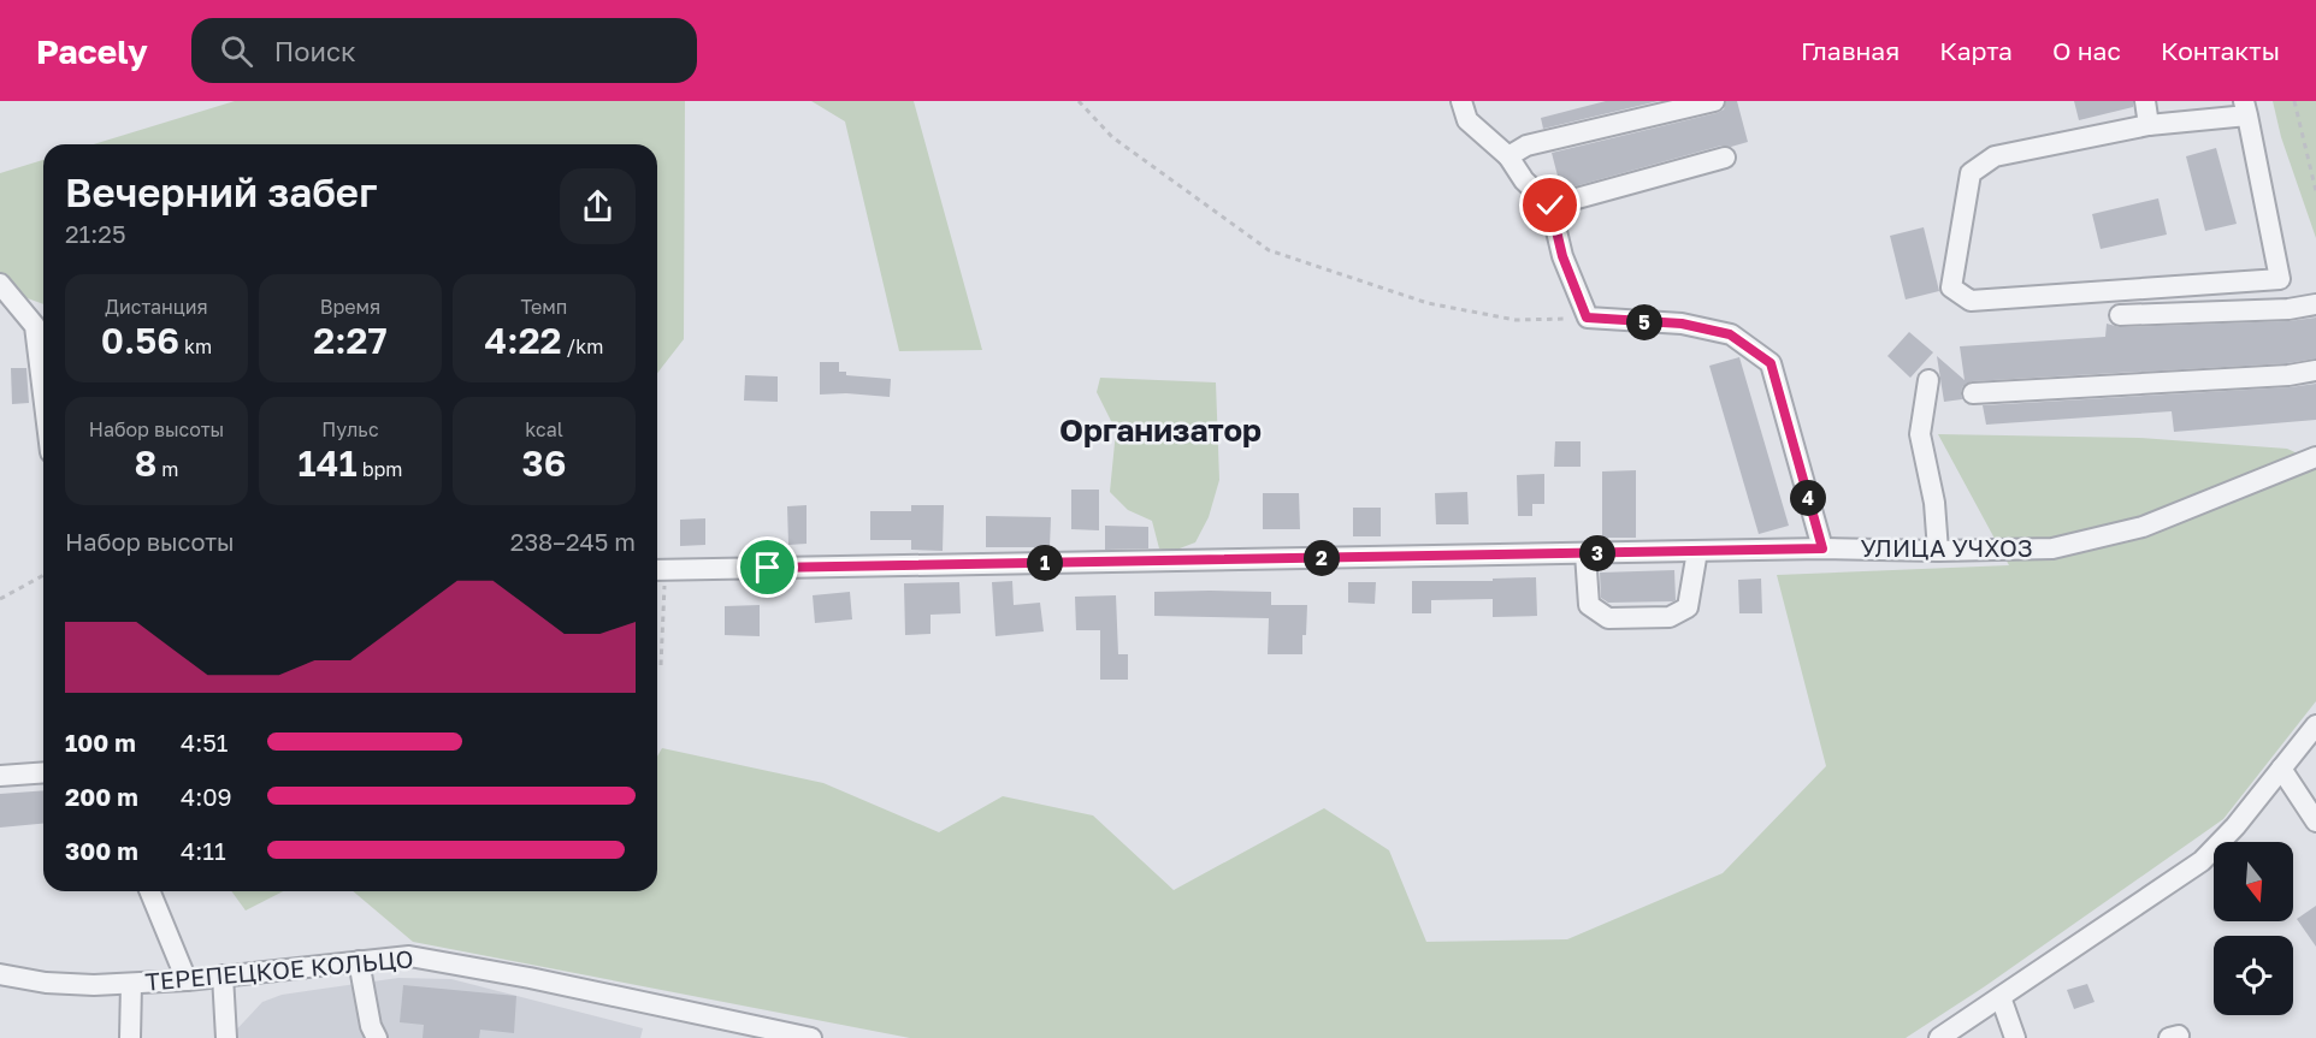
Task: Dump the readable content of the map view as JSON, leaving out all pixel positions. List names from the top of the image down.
{
  "streets": {
    "street": ["УЛИЦА УЧХОЗ", "ТЕРЕПЕЦКОЕ КОЛЬЦО"]
  },
  "districts": ["Организатор"],
  "north": "bottom",
  "page": {
    "header": "Pacely",
    "search": "Поиск",
    "nav": [
      "Главная",
      "Карта",
      "О нас",
      "Контакты"
    ],
    "heading": ["Вечерний забег", "21:25"],
    "stats": [
      ["Дистанция", "0.56 km"],
      ["Время", "2:27"],
      ["Темп", "4:22 /km"],
      ["Набор высоты", "8 m"],
      ["Пульс", "141 bpm"],
      ["kcal", "36"]
    ],
    "pins": [
      "5",
      "4",
      "3",
      "2",
      "1"
    ],
    "chart": ["Набор высоты", "238–245 m"],
    "list": [
      {
        "name": "100 m",
        "note": "4:51"
      },
      {
        "name": "200 m",
        "note": "4:09"
      },
      {
        "name": "300 m",
        "note": "4:11"
      }
    ]
  }
}
